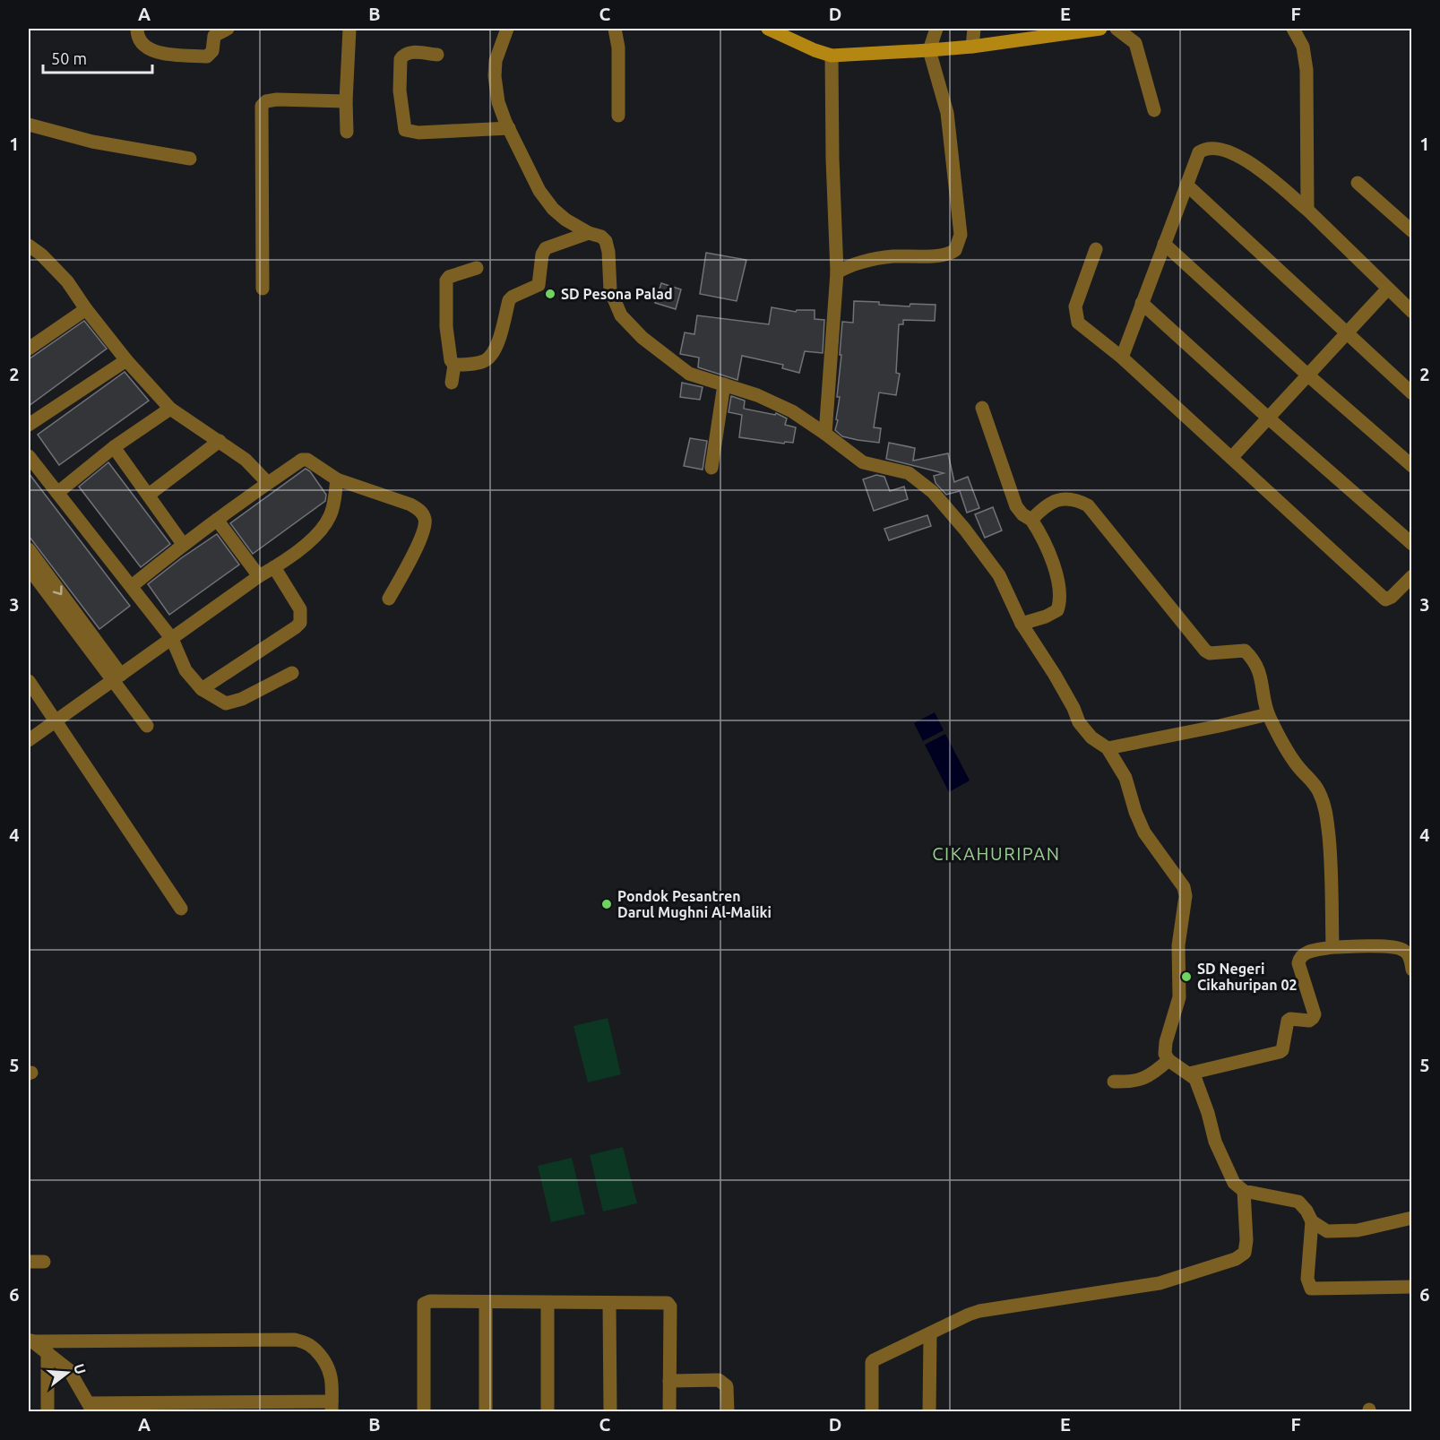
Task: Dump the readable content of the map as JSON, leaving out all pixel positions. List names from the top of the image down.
{
  "districts": ["CIKAHURIPAN"],
  "places": ["SD Pesona Palad", "Pondok Pesantren Darul Mughni Al-Maliki", "SD Negeri Cikahuripan 02"],
  "scale_bar": "50 m",
  "north": "right",
  "grid": {
    "columns": [
      "A",
      "B",
      "C",
      "D",
      "E",
      "F"
    ],
    "rows": [
      "1",
      "2",
      "3",
      "4",
      "5",
      "6"
    ]
  }
}
